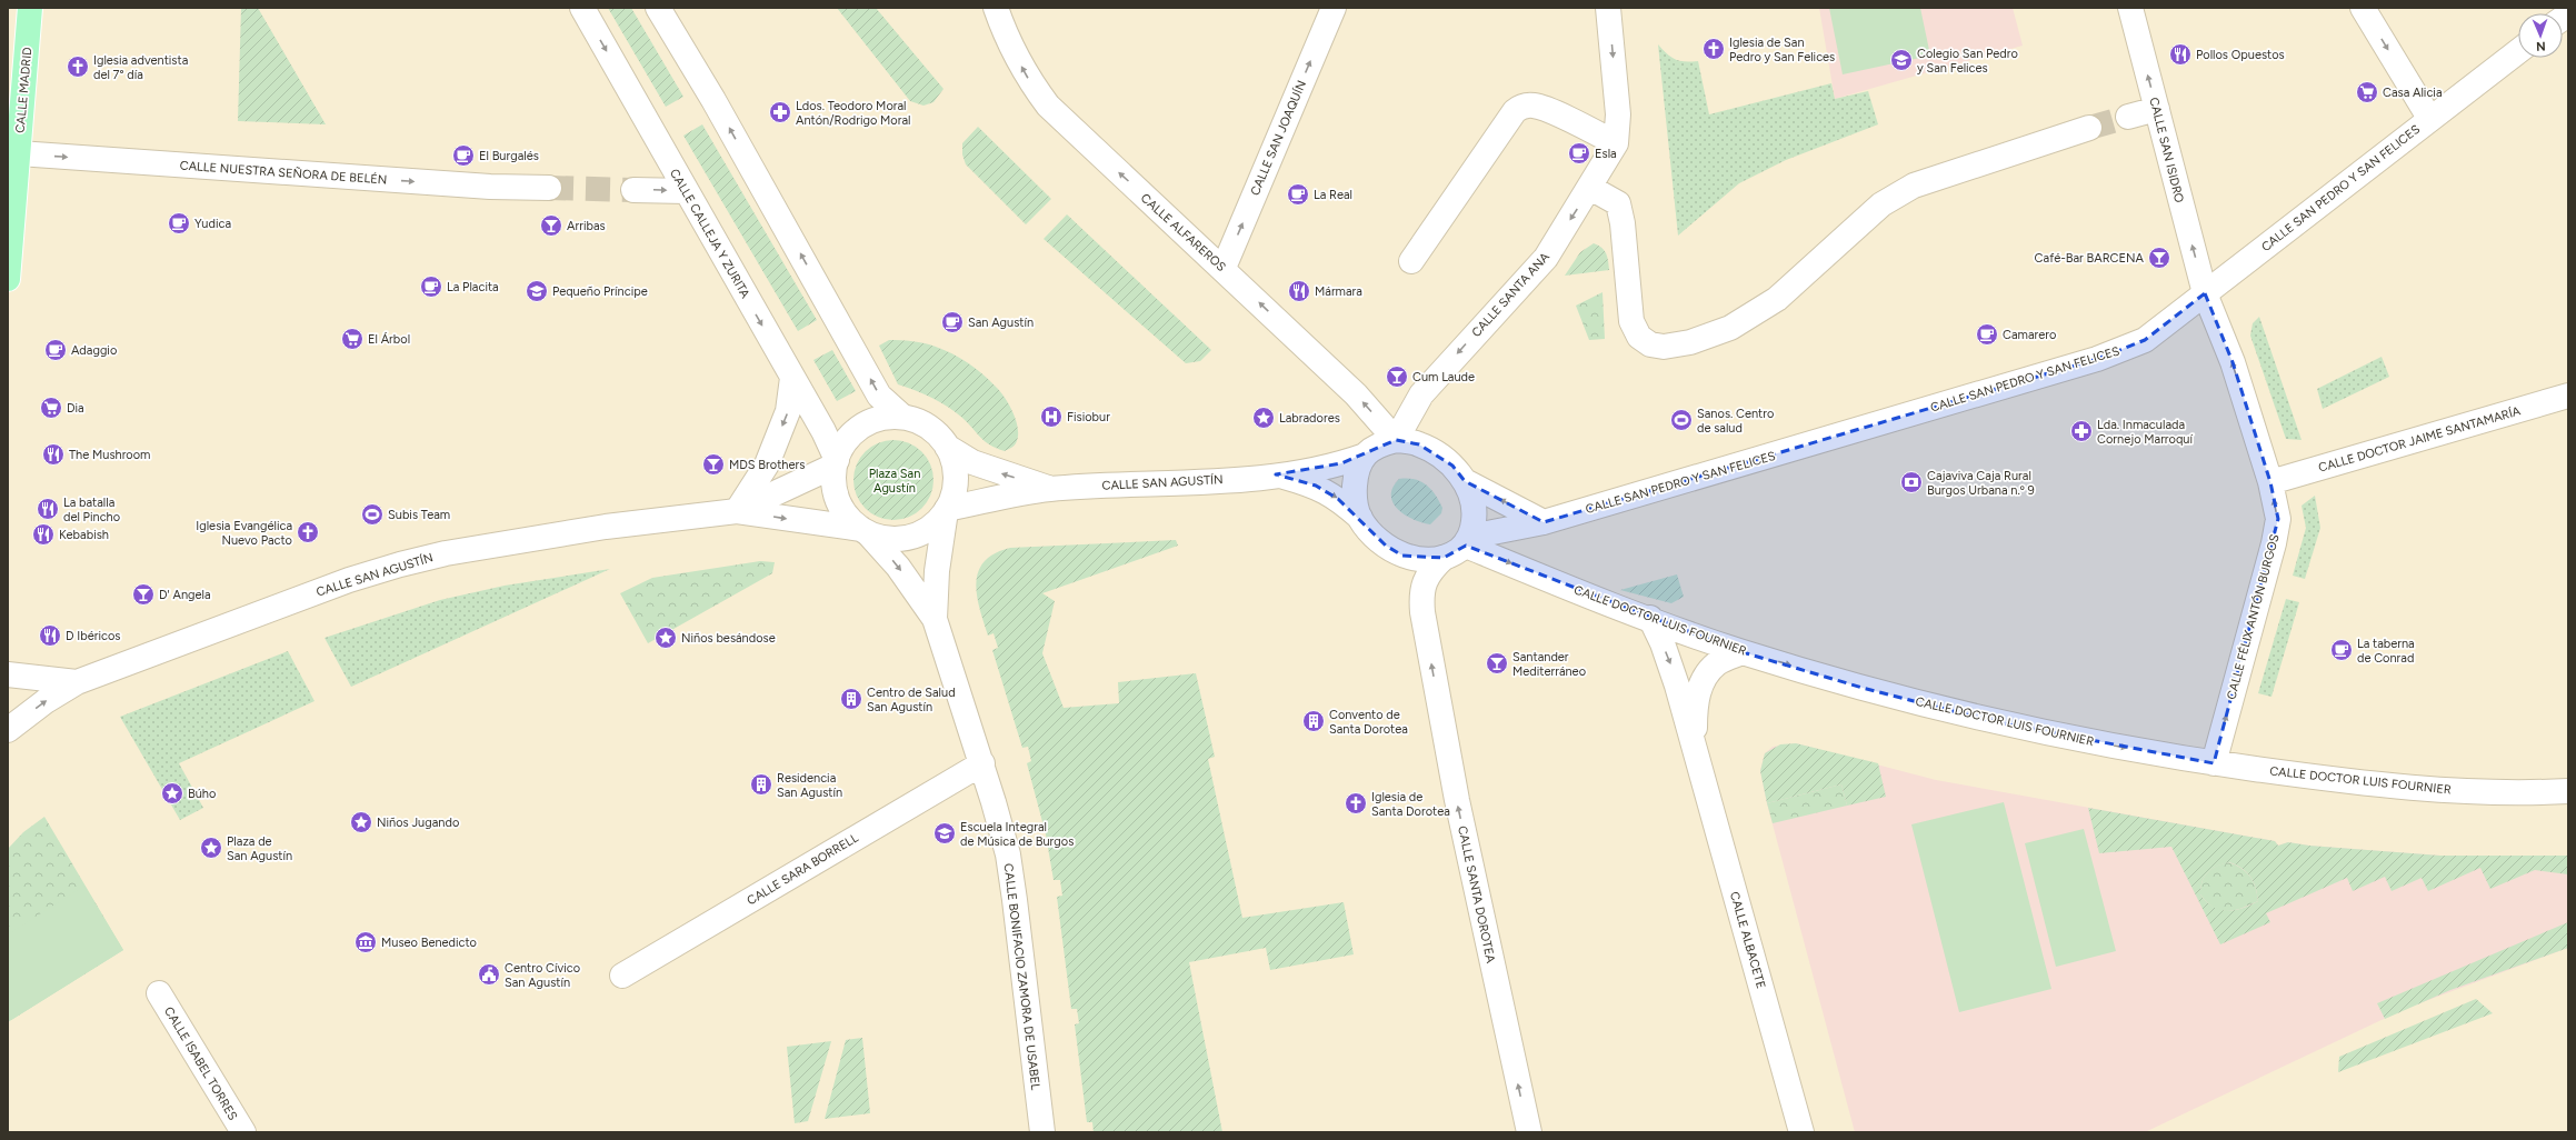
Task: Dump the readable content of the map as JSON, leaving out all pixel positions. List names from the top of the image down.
{
  "streets": {
    "main road": ["CALLE MADRID"],
    "street": [
      "CALLE SAN JOAQUÍN",
      "CALLE SAN ISIDRO",
      "CALLE NUESTRA SEÑORA DE BELÉN",
      "CALLE SAN PEDRO Y SAN FELICES",
      "CALLE ALFAREROS",
      "CALLE CALLEJA Y ZURITA",
      "CALLE SANTA ANA",
      "CALLE DOCTOR JAIME SANTAMARÍA",
      "CALLE SAN AGUSTÍN",
      "CALLE FÉLIX ANTÓN BURGOS",
      "CALLE DOCTOR LUIS FOURNIER",
      "CALLE SARA BORRELL",
      "CALLE SANTA DOROTEA",
      "CALLE ALBACETE",
      "CALLE BONIFACIO ZAMORA DE USABEL",
      "CALLE ISABEL TORRES"
    ]
  },
  "crossings": [
    ["CALLE MADRID", "CALLE NUESTRA SEÑORA DE BELÉN"],
    ["CALLE SAN JOAQUÍN", "CALLE ALFAREROS"],
    ["CALLE SAN ISIDRO", "CALLE SAN PEDRO Y SAN FELICES"],
    ["CALLE SAN ISIDRO", "CALLE FÉLIX ANTÓN BURGOS"],
    ["CALLE SAN PEDRO Y SAN FELICES", "CALLE ALFAREROS"],
    ["CALLE SAN PEDRO Y SAN FELICES", "CALLE SANTA ANA"],
    ["CALLE SAN PEDRO Y SAN FELICES", "CALLE SAN AGUSTÍN"],
    ["CALLE SAN PEDRO Y SAN FELICES", "CALLE FÉLIX ANTÓN BURGOS"],
    ["CALLE SAN PEDRO Y SAN FELICES", "CALLE DOCTOR LUIS FOURNIER"],
    ["CALLE SAN PEDRO Y SAN FELICES", "CALLE SANTA DOROTEA"],
    ["CALLE ALFAREROS", "CALLE SANTA ANA"],
    ["CALLE ALFAREROS", "CALLE SAN AGUSTÍN"],
    ["CALLE ALFAREROS", "CALLE DOCTOR LUIS FOURNIER"],
    ["CALLE ALFAREROS", "CALLE SANTA DOROTEA"],
    ["CALLE CALLEJA Y ZURITA", "CALLE SAN AGUSTÍN"],
    ["CALLE CALLEJA Y ZURITA", "CALLE BONIFACIO ZAMORA DE USABEL"],
    ["CALLE SANTA ANA", "CALLE SAN AGUSTÍN"],
    ["CALLE SANTA ANA", "CALLE DOCTOR LUIS FOURNIER"],
    ["CALLE SANTA ANA", "CALLE SANTA DOROTEA"],
    ["CALLE DOCTOR JAIME SANTAMARÍA", "CALLE FÉLIX ANTÓN BURGOS"],
    ["CALLE SAN AGUSTÍN", "CALLE DOCTOR LUIS FOURNIER"],
    ["CALLE SAN AGUSTÍN", "CALLE SANTA DOROTEA"],
    ["CALLE SAN AGUSTÍN", "CALLE BONIFACIO ZAMORA DE USABEL"],
    ["CALLE FÉLIX ANTÓN BURGOS", "CALLE DOCTOR LUIS FOURNIER"],
    ["CALLE DOCTOR LUIS FOURNIER", "CALLE SANTA DOROTEA"],
    ["CALLE DOCTOR LUIS FOURNIER", "CALLE ALBACETE"],
    ["CALLE SARA BORRELL", "CALLE BONIFACIO ZAMORA DE USABEL"]
  ],
  "one_way": [
    "CALLE SAN JOAQUÍN",
    "CALLE SAN ISIDRO",
    "CALLE NUESTRA SEÑORA DE BELÉN",
    "CALLE ALFAREROS",
    "CALLE SANTA ANA",
    "CALLE FÉLIX ANTÓN BURGOS",
    "CALLE DOCTOR LUIS FOURNIER",
    "CALLE SANTA DOROTEA"
  ],
  "parks": ["Plaza San Agustín"],
  "places": {
    "church": [
      "Iglesia de San Pedro y San Felices",
      "Iglesia adventista del 7° día",
      "Iglesia Evangélica Nuevo Pacto",
      "Iglesia de Santa Dorotea"
    ],
    "restaurant": [
      "Pollos Opuestos",
      "Mármara",
      "The Mushroom",
      "La batalla del Pincho",
      "Kebabish",
      "D Ibéricos"
    ],
    "school or university": ["Colegio San Pedro y San Felices", "Pequeño Príncipe", "Escuela Integral de Música de Burgos"],
    "supermarket": ["Casa Alicia", "El Árbol", "Dia"],
    "pharmacy": ["Ldos. Teodoro Moral Antón/Rodrigo Moral", "Lda. Inmaculada Cornejo Marroquí"],
    "cafe": [
      "Esla",
      "El Burgalés",
      "La Real",
      "Yudica",
      "La Placita",
      "San Agustín",
      "Camarero",
      "Adaggio",
      "La taberna de Conrad"
    ],
    "bar": [
      "Arribas",
      "Café-Bar BARCENA",
      "Cum Laude",
      "MDS Brothers",
      "D' Angela",
      "Santander Mediterráneo"
    ],
    "hospital": ["Fisiobur"],
    "place": [
      "Labradores",
      "Niños besándose",
      "Búho",
      "Niños Jugando",
      "Plaza de San Agustín"
    ],
    "sports": ["Sanos. Centro de salud", "Subis Team"],
    "bank": ["Cajaviva Caja Rural Burgos Urbana n.º 9"],
    "building": ["Centro de Salud San Agustín", "Convento de Santa Dorotea", "Residencia San Agustín"],
    "museum": ["Museo Benedicto"],
    "public building": ["Centro Cívico San Agustín"]
  },
  "north": "bottom"
}
